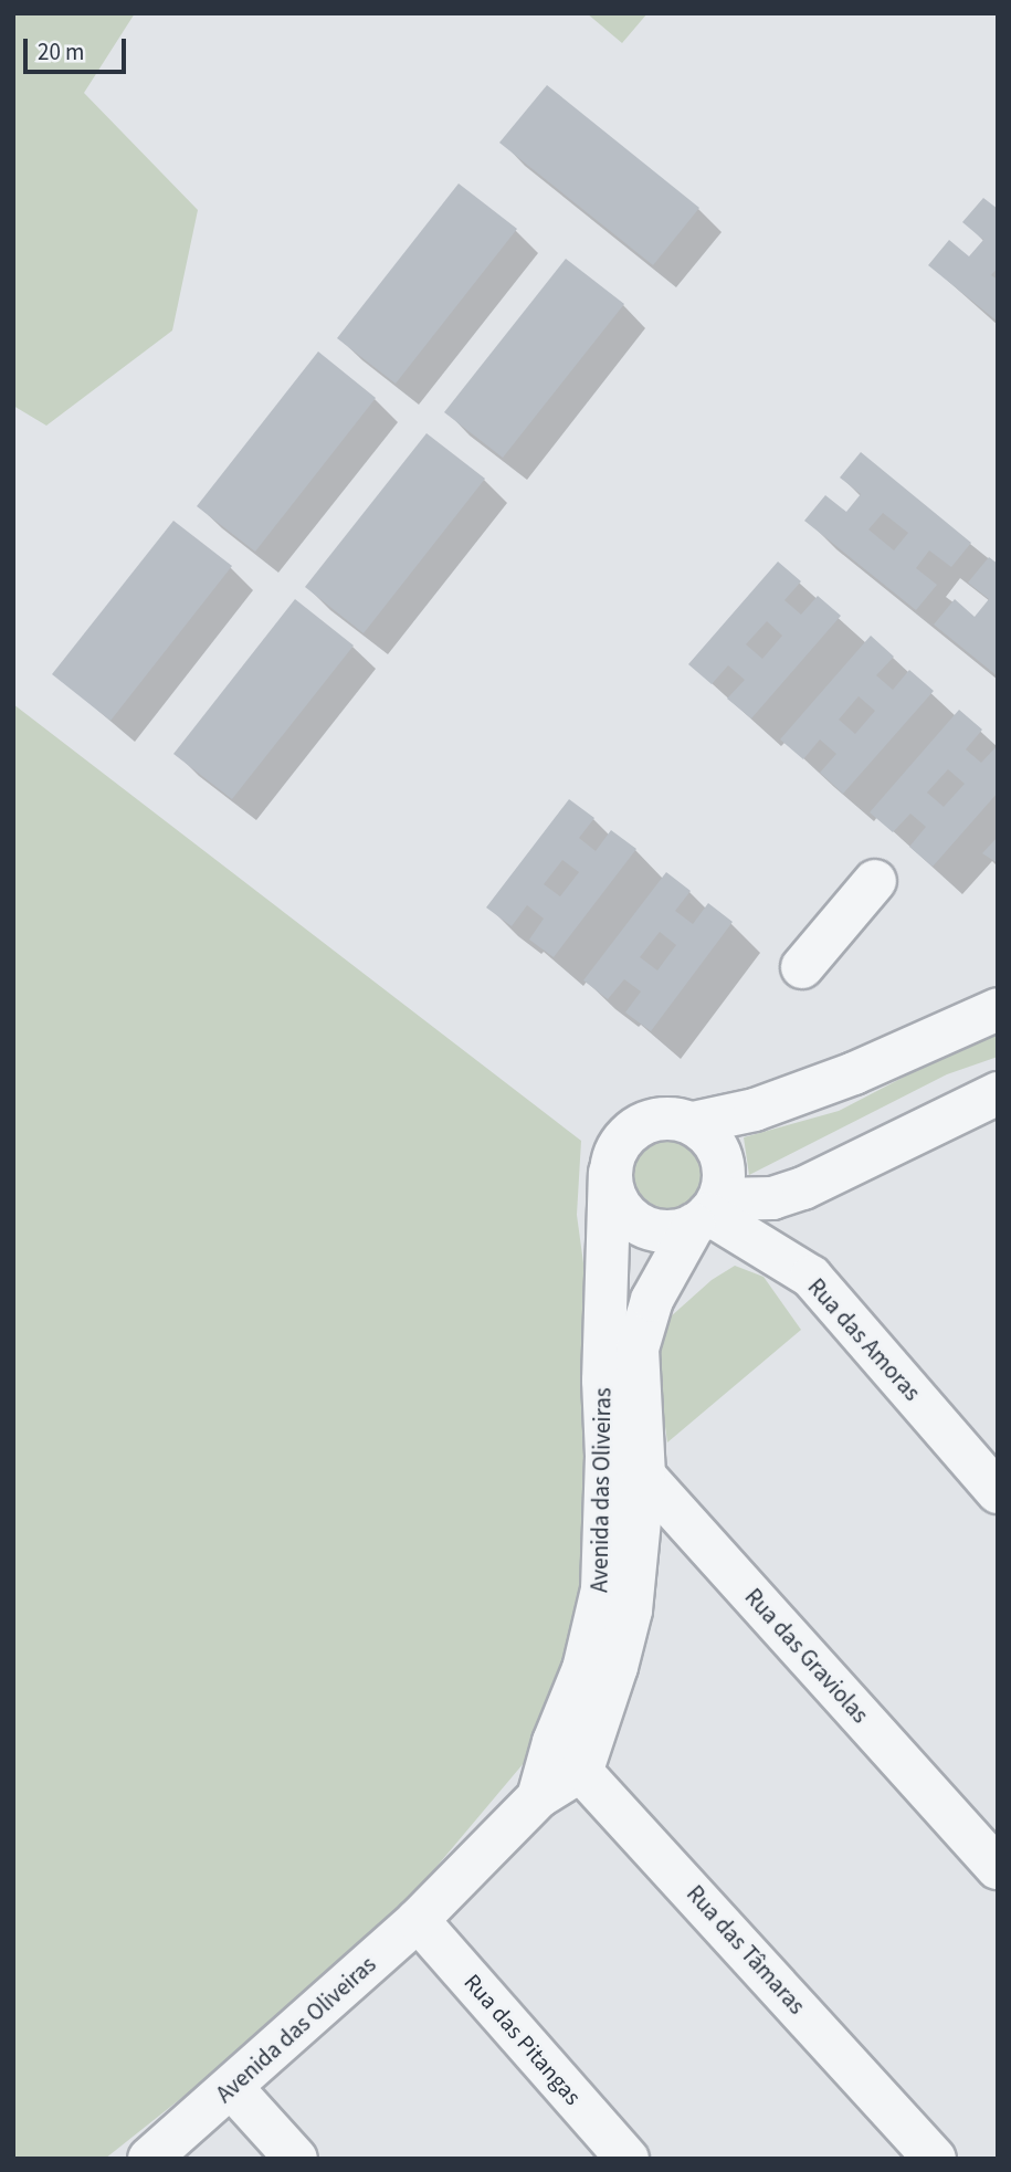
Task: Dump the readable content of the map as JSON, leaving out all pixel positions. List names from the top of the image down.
{
  "streets": {
    "street": [
      "Rua das Amoras",
      "Avenida das Oliveiras",
      "Rua das Graviolas",
      "Rua das Tâmaras",
      "Rua das Pitangas"
    ]
  },
  "crossings": [
    ["Rua das Amoras", "Avenida das Oliveiras"],
    ["Avenida das Oliveiras", "Rua das Graviolas"],
    ["Avenida das Oliveiras", "Rua das Tâmaras"],
    ["Avenida das Oliveiras", "Rua das Pitangas"]
  ],
  "scale_bar": "20 m"
}
